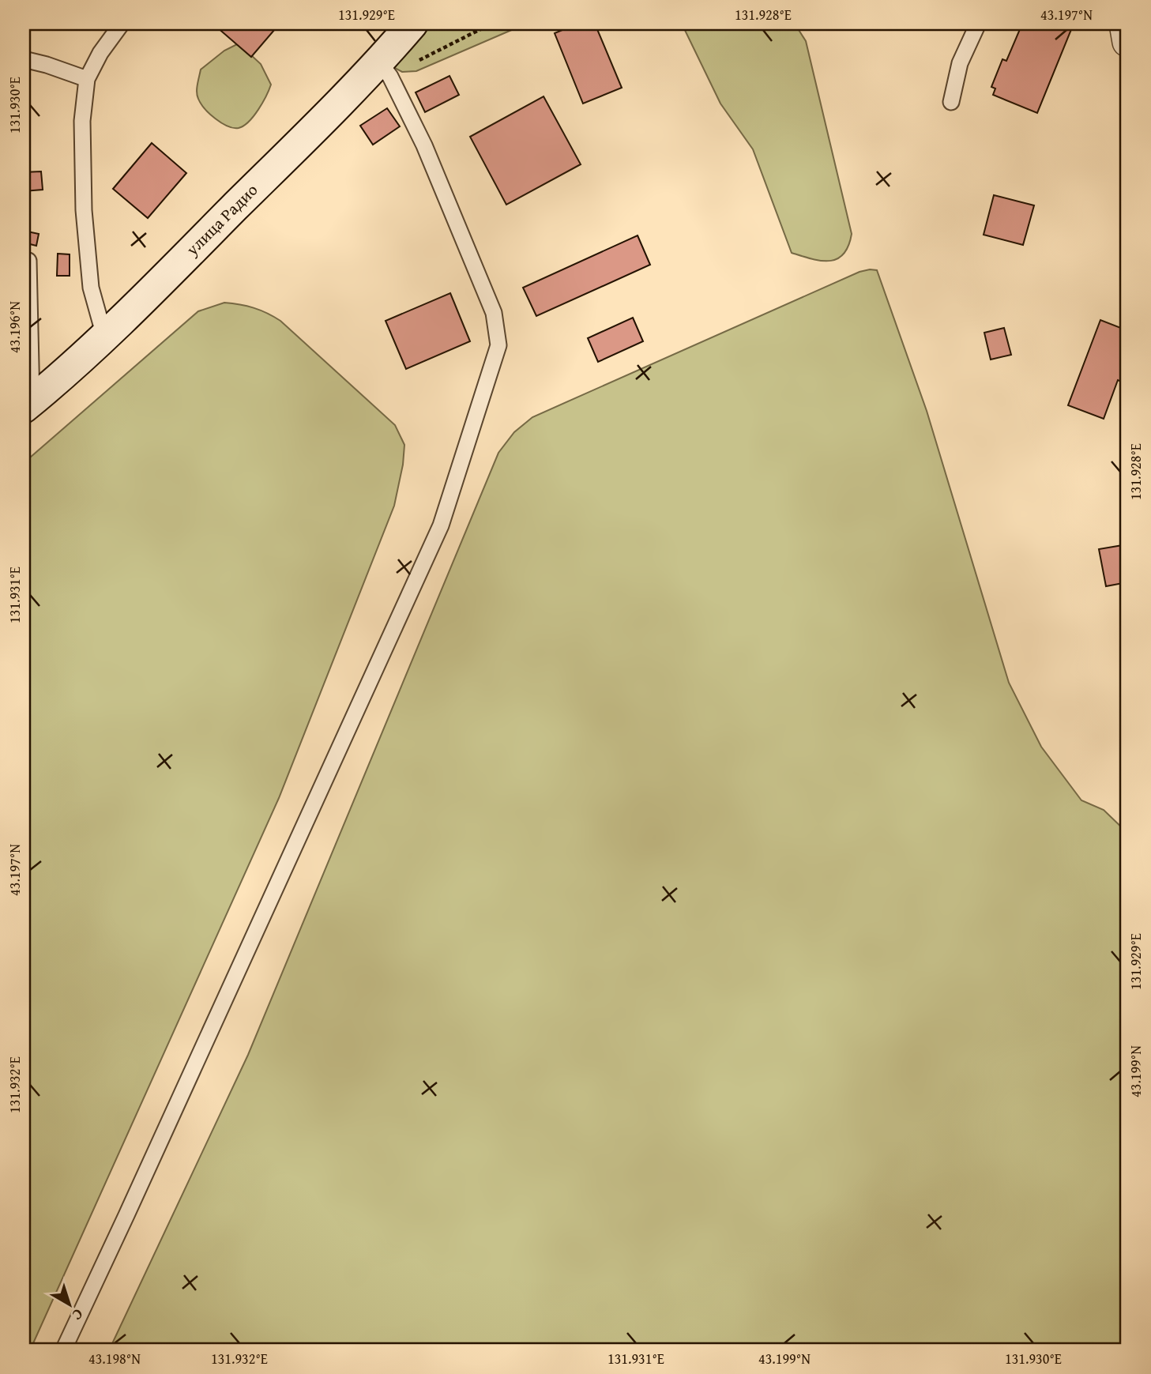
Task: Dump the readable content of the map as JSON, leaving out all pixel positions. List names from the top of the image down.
{
  "streets": {
    "main road": ["улица Радио"]
  },
  "north": "bottom right",
  "coordinates": [
    "131.929°E",
    "131.928°E",
    "43.197°N",
    "131.930°E",
    "43.196°N",
    "131.931°E",
    "43.199°N",
    "131.932°E",
    "43.198°N"
  ]
}
